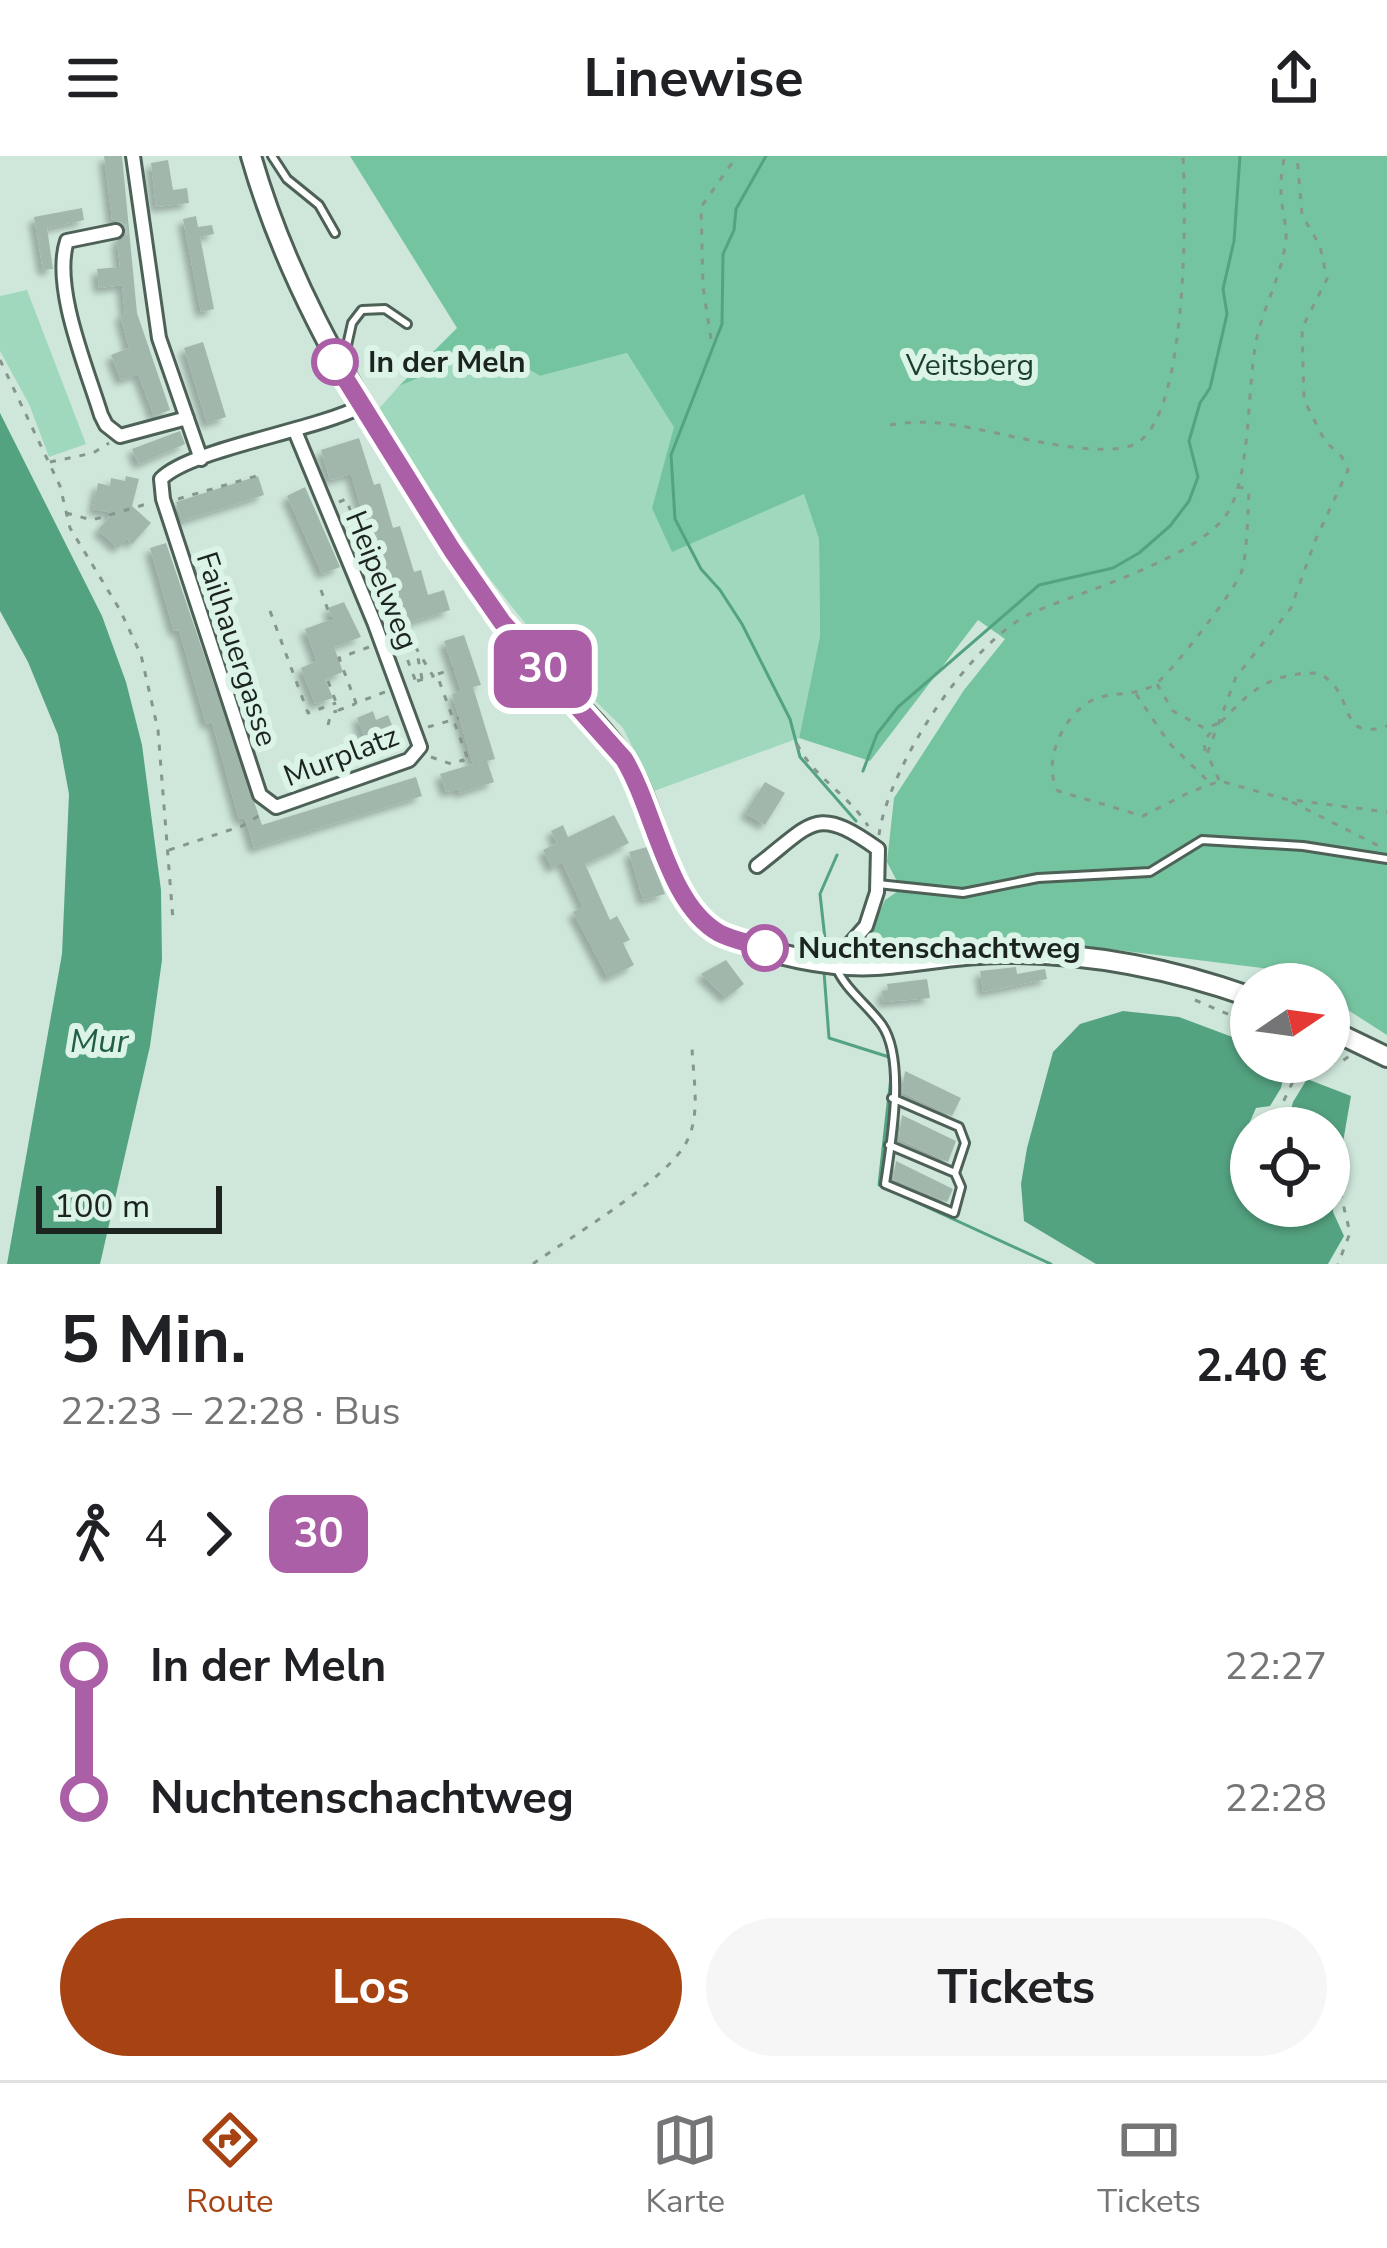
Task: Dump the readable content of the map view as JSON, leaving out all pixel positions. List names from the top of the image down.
{
  "streets": {
    "street": ["Heipelweg", "Failhauergasse", "Murplatz"]
  },
  "crossings": [
    ["Heipelweg", "Murplatz"],
    ["Failhauergasse", "Murplatz"]
  ],
  "water": ["Mur"],
  "parks": ["Veitsberg"],
  "places": ["In der Meln", "Nuchtenschachtweg"],
  "lines": ["bus line 30"],
  "scale_bar": "100 m",
  "north": "right",
  "page": {
    "header": "Linewise",
    "on_map": "30",
    "scale": "100 m",
    "heading": ["5 Min.", "22:23 – 22:28 · Bus", "2.40 €"],
    "legs": ["4", "30"],
    "list": [
      {
        "name": "In der Meln",
        "value": "22:27"
      },
      {
        "name": "Nuchtenschachtweg",
        "value": "22:28"
      }
    ],
    "buttons": ["Los", "Tickets"],
    "tabs": ["Route", "Karte", "Tickets"]
  }
}
